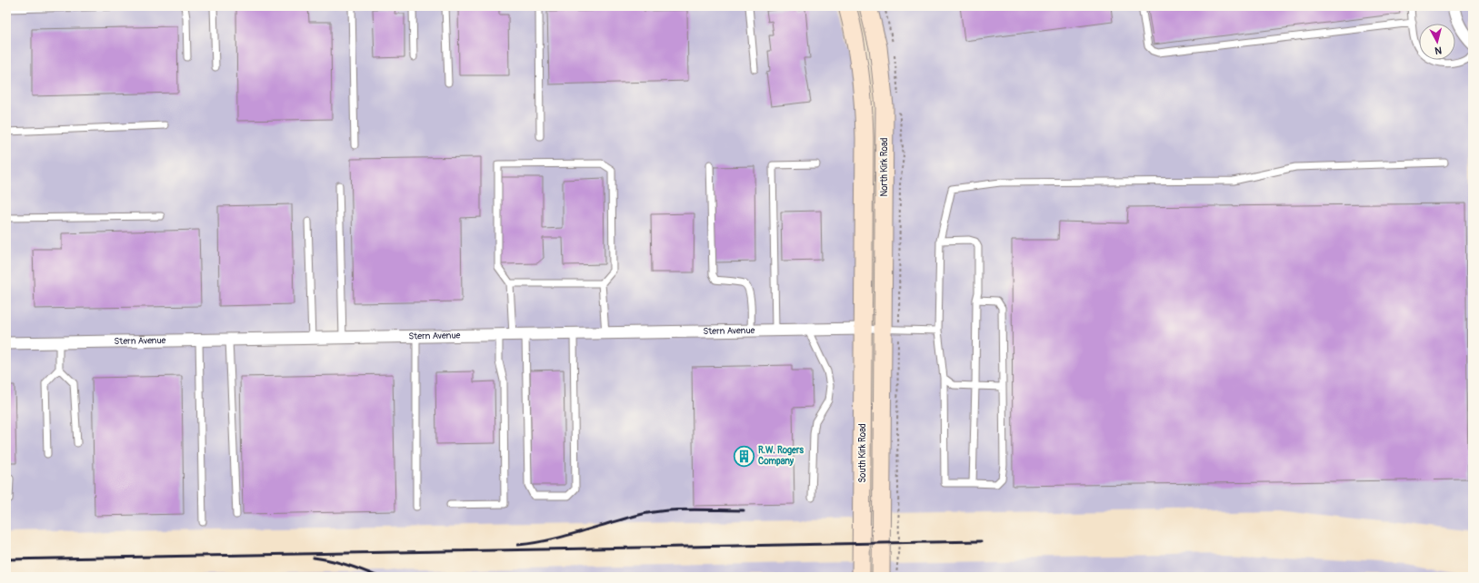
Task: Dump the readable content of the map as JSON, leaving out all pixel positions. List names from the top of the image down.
{
  "streets": {
    "main road": ["North Kirk Road", "South Kirk Road"],
    "street": ["Stern Avenue"]
  },
  "crossings": [
    ["North Kirk Road", "South Kirk Road"],
    ["Stern Avenue", "South Kirk Road"]
  ],
  "places": {
    "building": ["R.W. Rogers Company"]
  },
  "north": "bottom"
}
